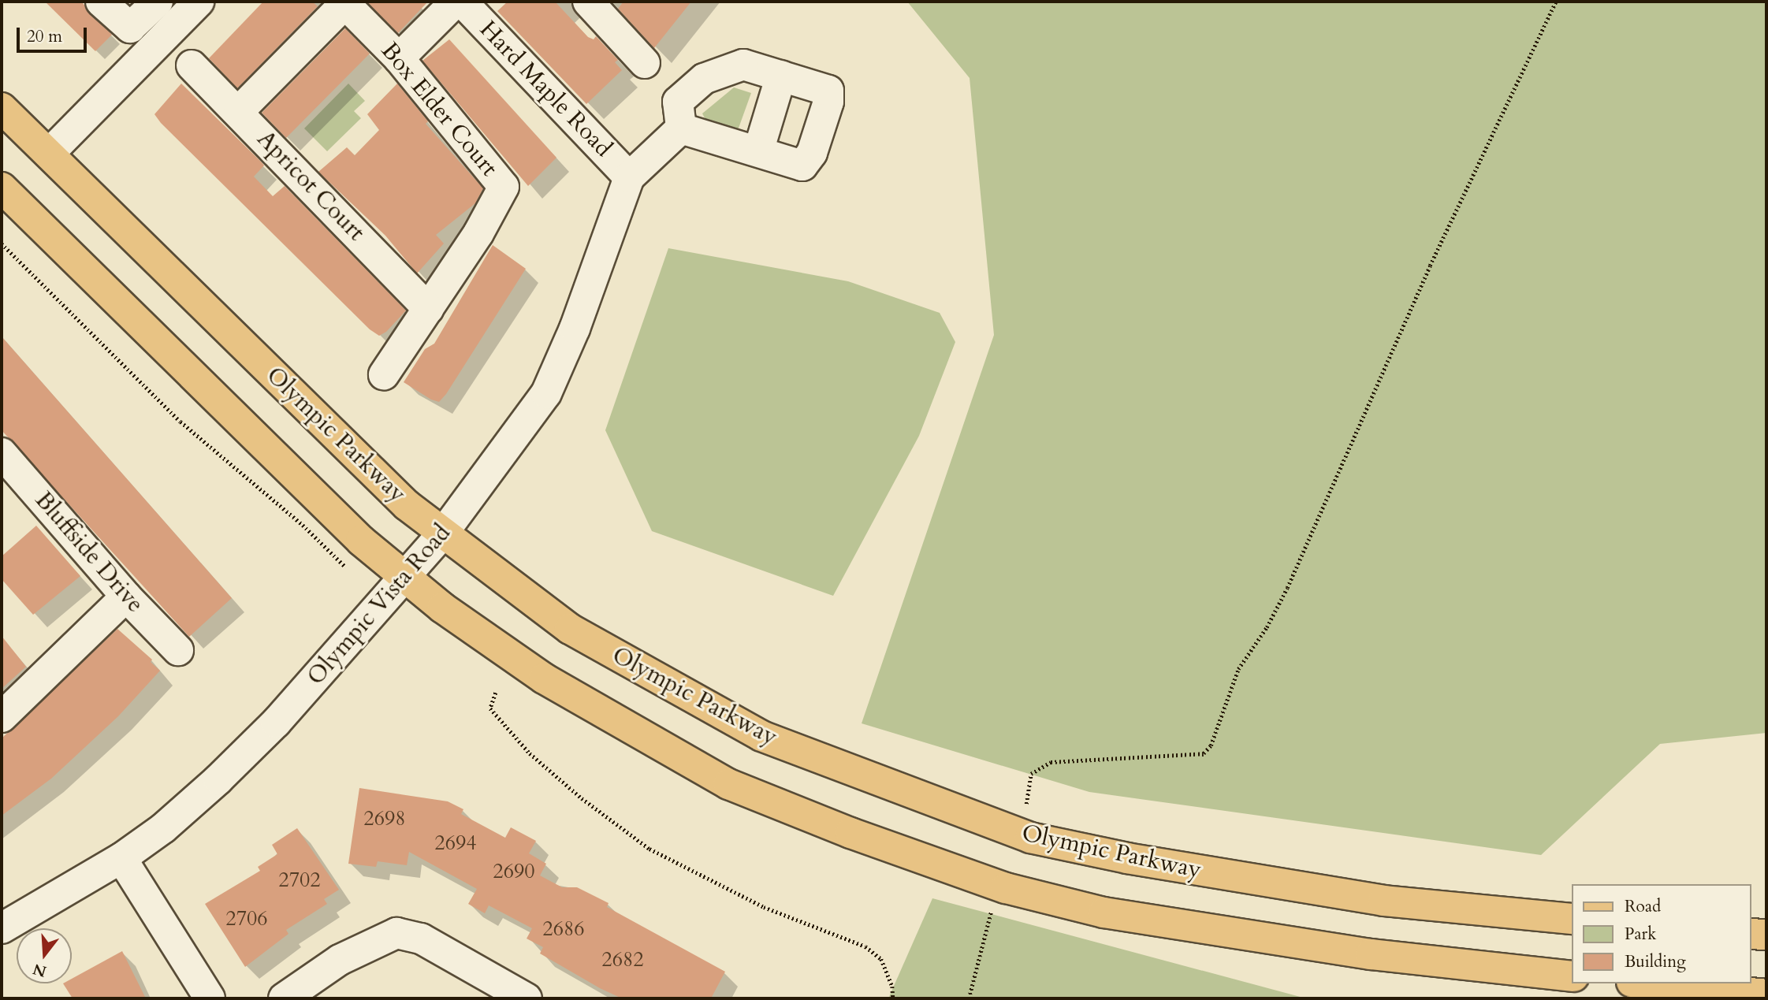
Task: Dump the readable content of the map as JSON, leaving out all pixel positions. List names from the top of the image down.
{
  "streets": {
    "main road": ["Olympic Parkway"],
    "street": [
      "Hard Maple Road",
      "Box Elder Court",
      "Apricot Court",
      "Bluffside Drive",
      "Olympic Vista Road"
    ]
  },
  "crossings": [
    ["Hard Maple Road", "Olympic Vista Road"],
    ["Box Elder Court", "Apricot Court"],
    ["Olympic Parkway", "Olympic Vista Road"]
  ],
  "house_numbers": [
    "2698",
    "2694",
    "2690",
    "2702",
    "2706",
    "2686",
    "2682"
  ],
  "legend": ["Road", "Park", "Building"],
  "scale_bar": "20 m",
  "north": "bottom"
}
